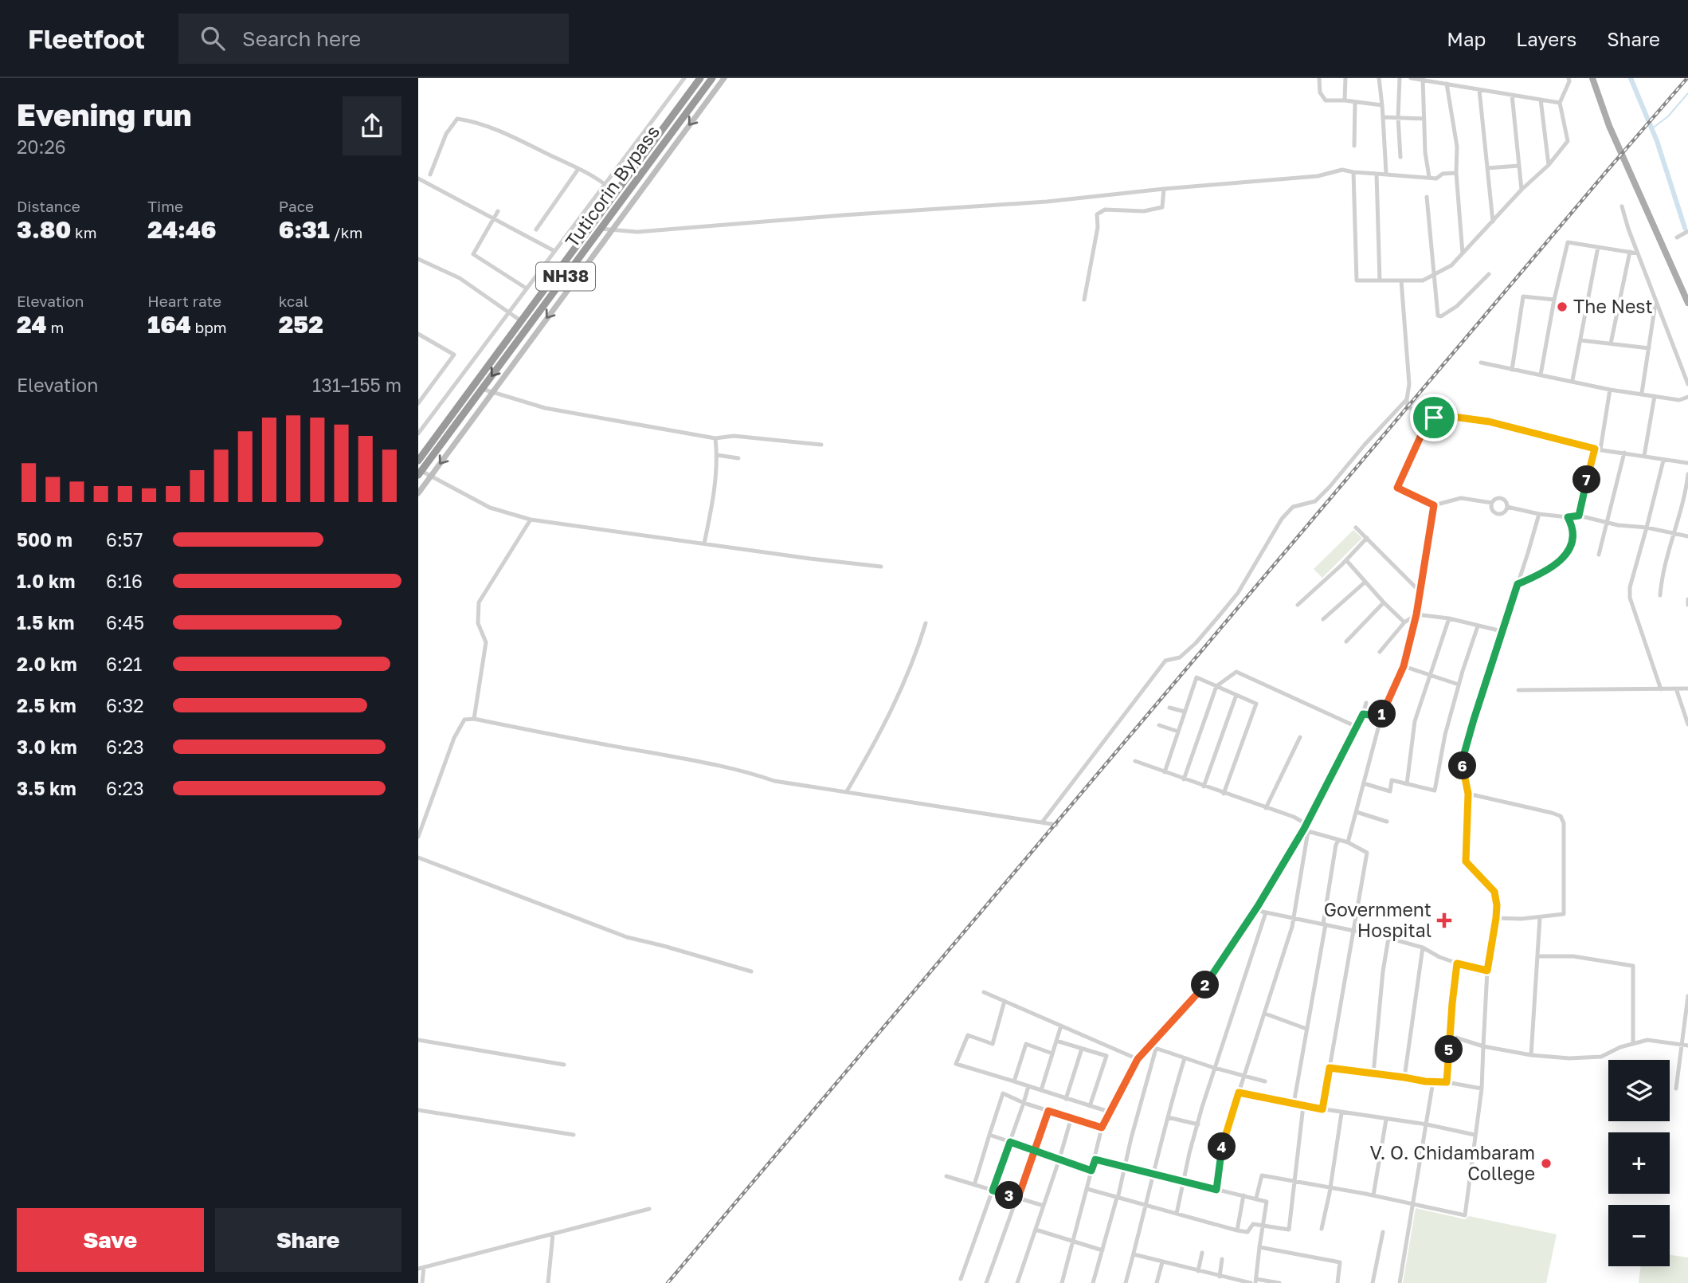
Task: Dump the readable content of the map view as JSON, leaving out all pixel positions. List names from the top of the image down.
{
  "streets": {
    "highway": ["Tuticorin Bypass", "NH38"]
  },
  "places": {
    "other": ["The Nest", "V. O. Chidambaram College"],
    "health": ["Government Hospital"]
  },
  "page": {
    "header": "Fleetfoot",
    "search": "Search here",
    "nav": ["Map", "Layers", "Share"],
    "heading": ["Evening run", "20:26"],
    "stats": [
      ["Distance", "3.80 km"],
      ["Time", "24:46"],
      ["Pace", "6:31 /km"],
      ["Elevation", "24 m"],
      ["Heart rate", "164 bpm"],
      ["kcal", "252"]
    ],
    "chart": ["Elevation", "131–155 m"],
    "pins": [
      "7",
      "1",
      "6",
      "2",
      "5",
      "4",
      "3"
    ],
    "list": [
      {
        "name": "500 m",
        "note": "6:57"
      },
      {
        "name": "1.0 km",
        "note": "6:16"
      },
      {
        "name": "1.5 km",
        "note": "6:45"
      },
      {
        "name": "2.0 km",
        "note": "6:21"
      },
      {
        "name": "2.5 km",
        "note": "6:32"
      },
      {
        "name": "3.0 km",
        "note": "6:23"
      },
      {
        "name": "3.5 km",
        "note": "6:23"
      }
    ],
    "map_buttons": ["+", "−"],
    "buttons": ["Save", "Share"]
  }
}
